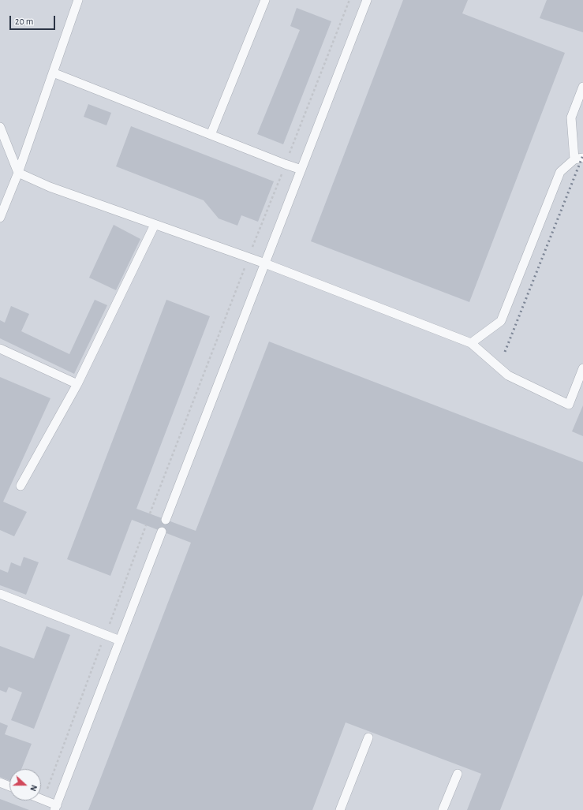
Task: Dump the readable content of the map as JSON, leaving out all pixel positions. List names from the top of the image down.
{
  "scale_bar": "20 m",
  "north": "right"
}
